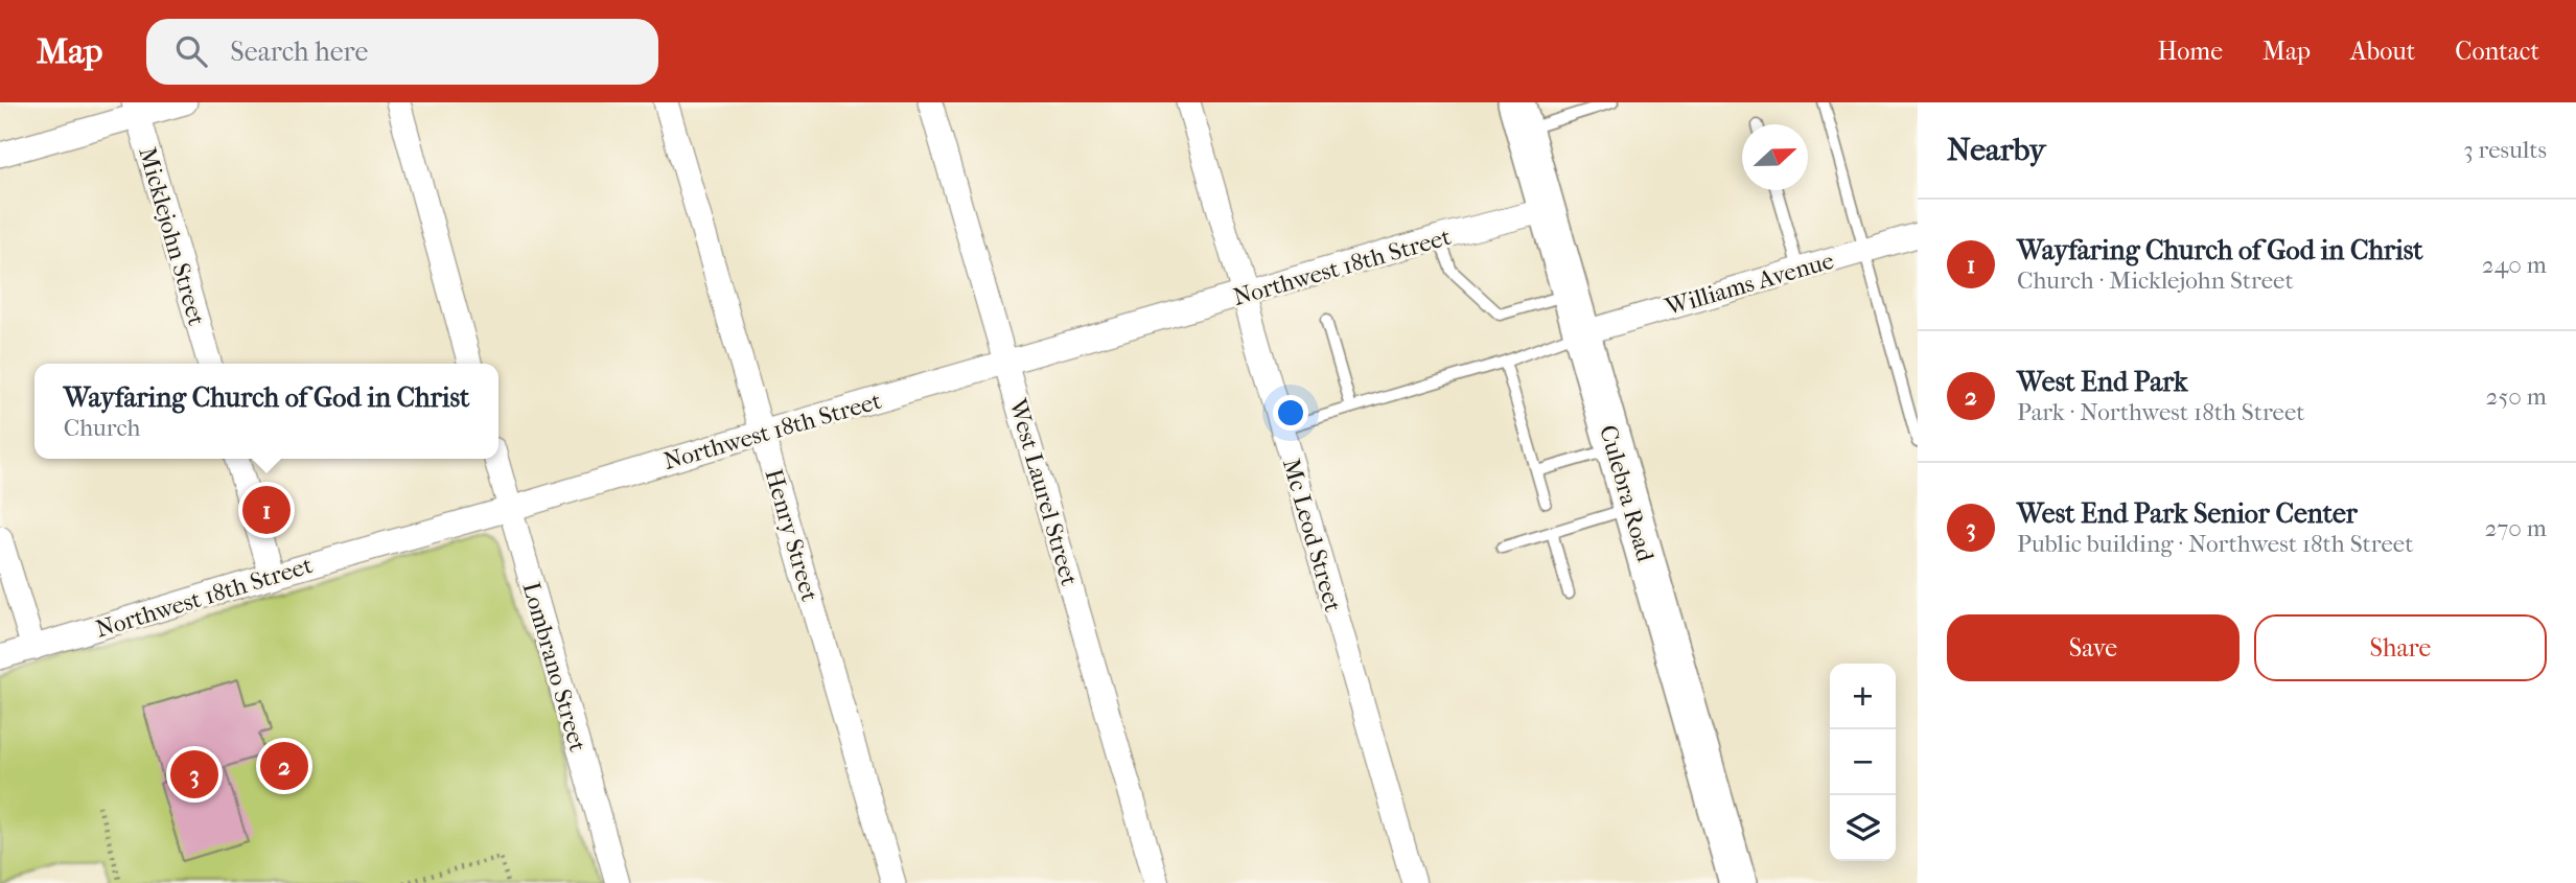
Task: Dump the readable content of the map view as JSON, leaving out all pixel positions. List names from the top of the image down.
{
  "streets": {
    "main road": ["Culebra Road"],
    "street": [
      "Micklejohn Street",
      "Northwest 18th Street",
      "Williams Avenue",
      "West Laurel Street",
      "Henry Street",
      "Mc Leod Street",
      "Lombrano Street"
    ]
  },
  "crossings": [
    ["Northwest 18th Street", "West Laurel Street"],
    ["Northwest 18th Street", "Culebra Road"],
    ["Northwest 18th Street", "Henry Street"],
    ["Northwest 18th Street", "Mc Leod Street"],
    ["Northwest 18th Street", "Lombrano Street"],
    ["Williams Avenue", "Culebra Road"]
  ],
  "north": "right",
  "page": {
    "header": "Map",
    "search": "Search here",
    "nav": [
      "Home",
      "Map",
      "About",
      "Contact"
    ],
    "heading": ["Nearby", "3 results"],
    "list": [
      {
        "mark": "1",
        "name": "Wayfaring Church of God in Christ",
        "note": "Church · Micklejohn Street",
        "value": "240 m"
      },
      {
        "mark": "2",
        "name": "West End Park",
        "note": "Park · Northwest 18th Street",
        "value": "250 m"
      },
      {
        "mark": "3",
        "name": "West End Park Senior Center",
        "note": "Public building · Northwest 18th Street",
        "value": "270 m"
      }
    ],
    "popup": ["Wayfaring Church of God in Christ", "Church"],
    "pins": ["1", "2", "3"],
    "buttons": ["Save", "Share"],
    "map_buttons": ["+", "−"]
  }
}
